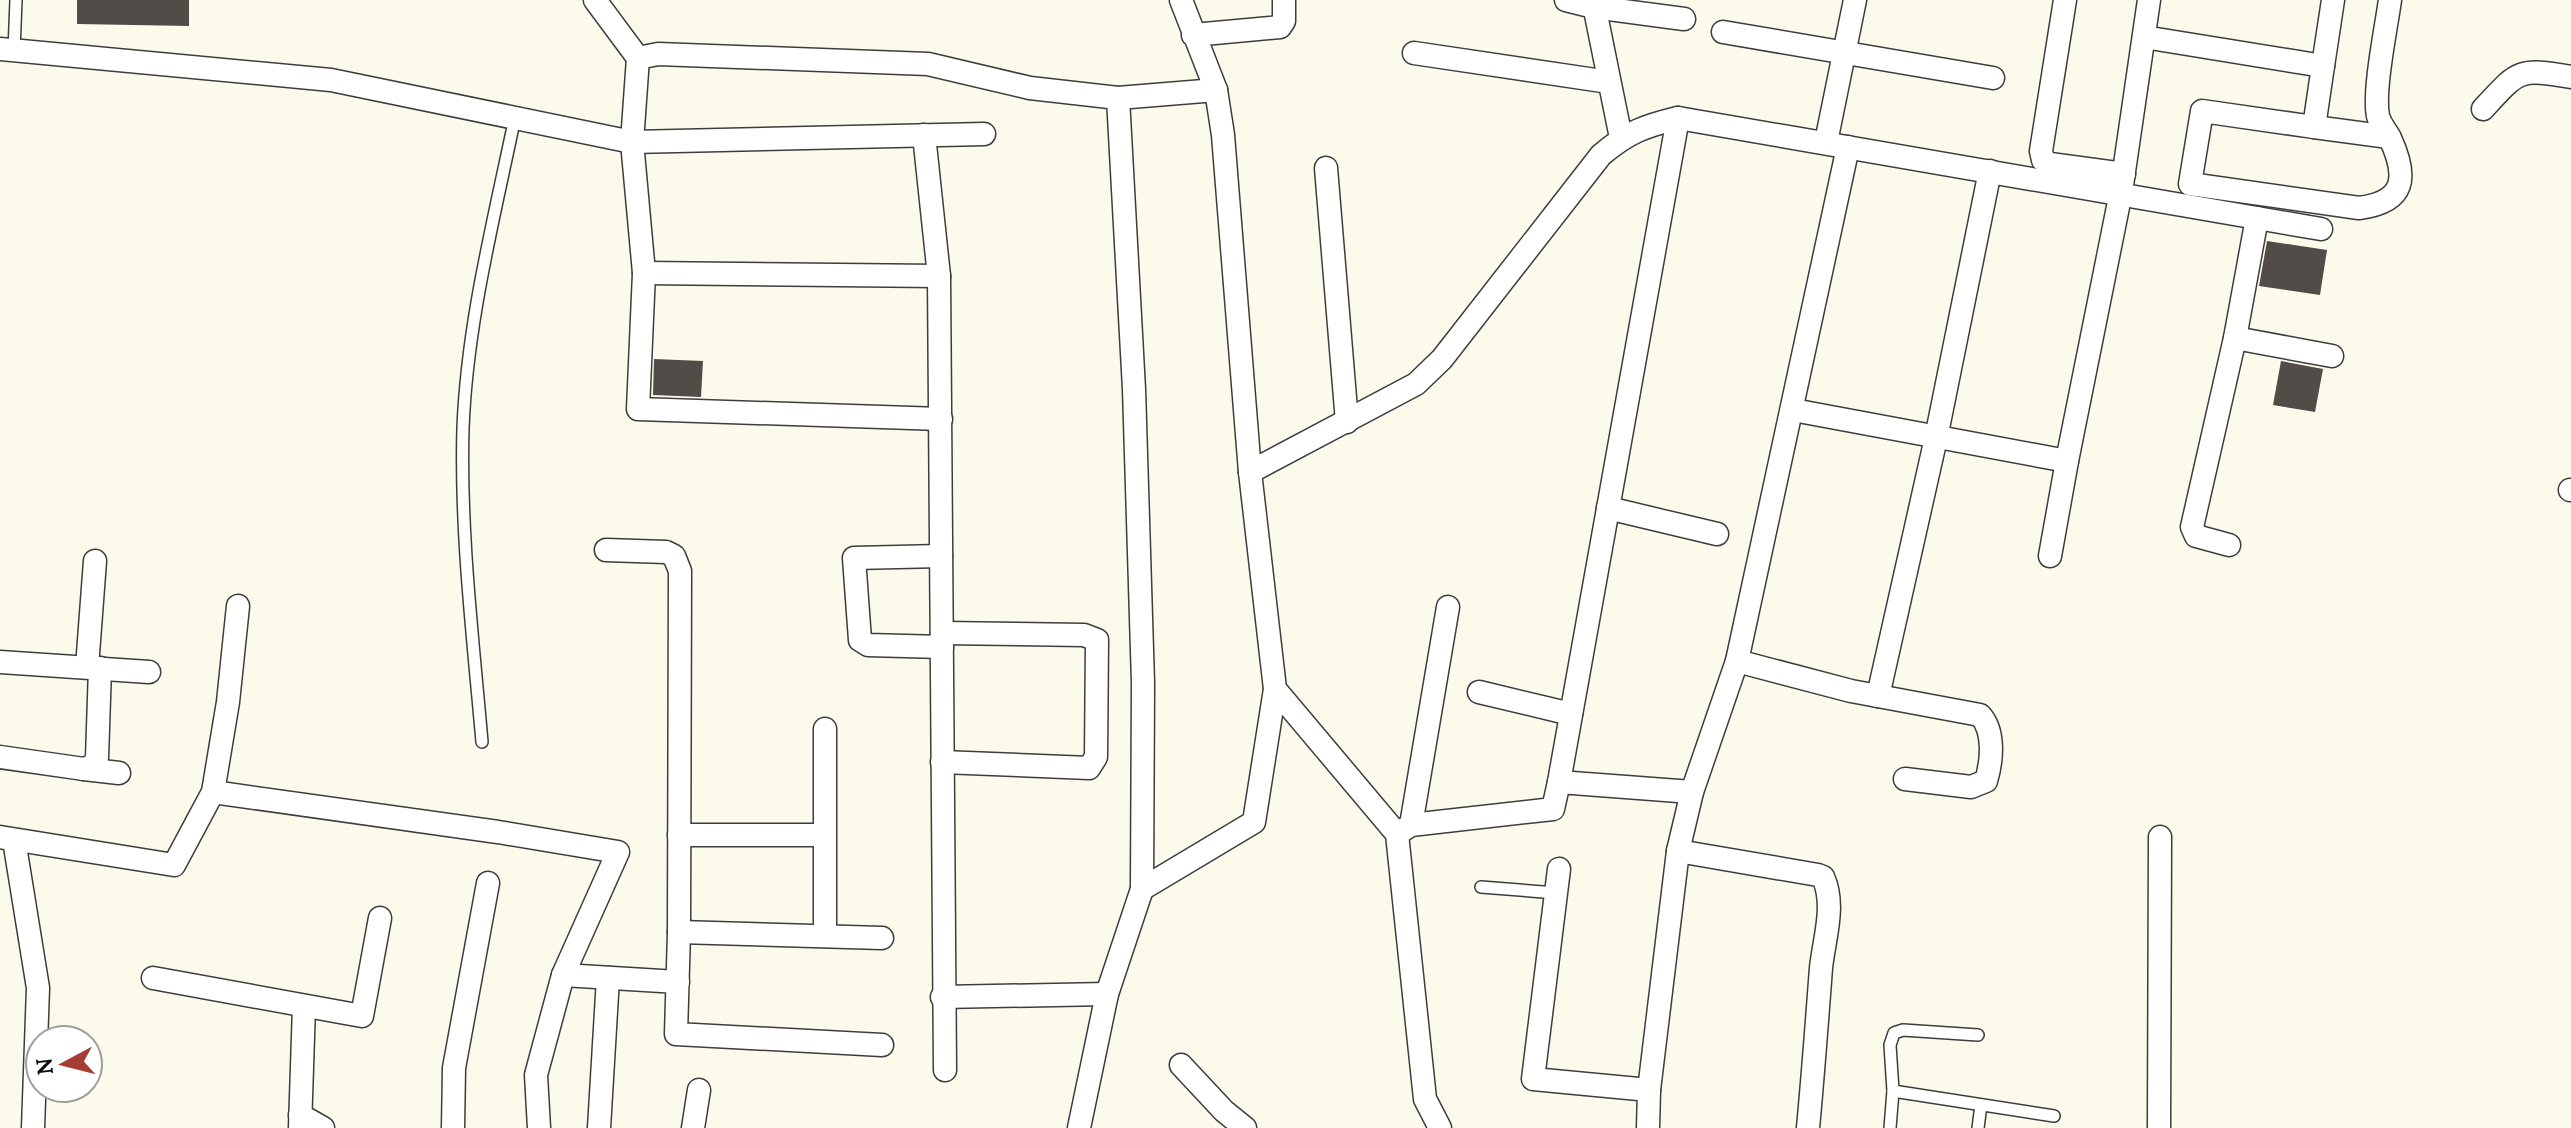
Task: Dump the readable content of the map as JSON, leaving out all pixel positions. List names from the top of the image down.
{
  "north": "left"
}
